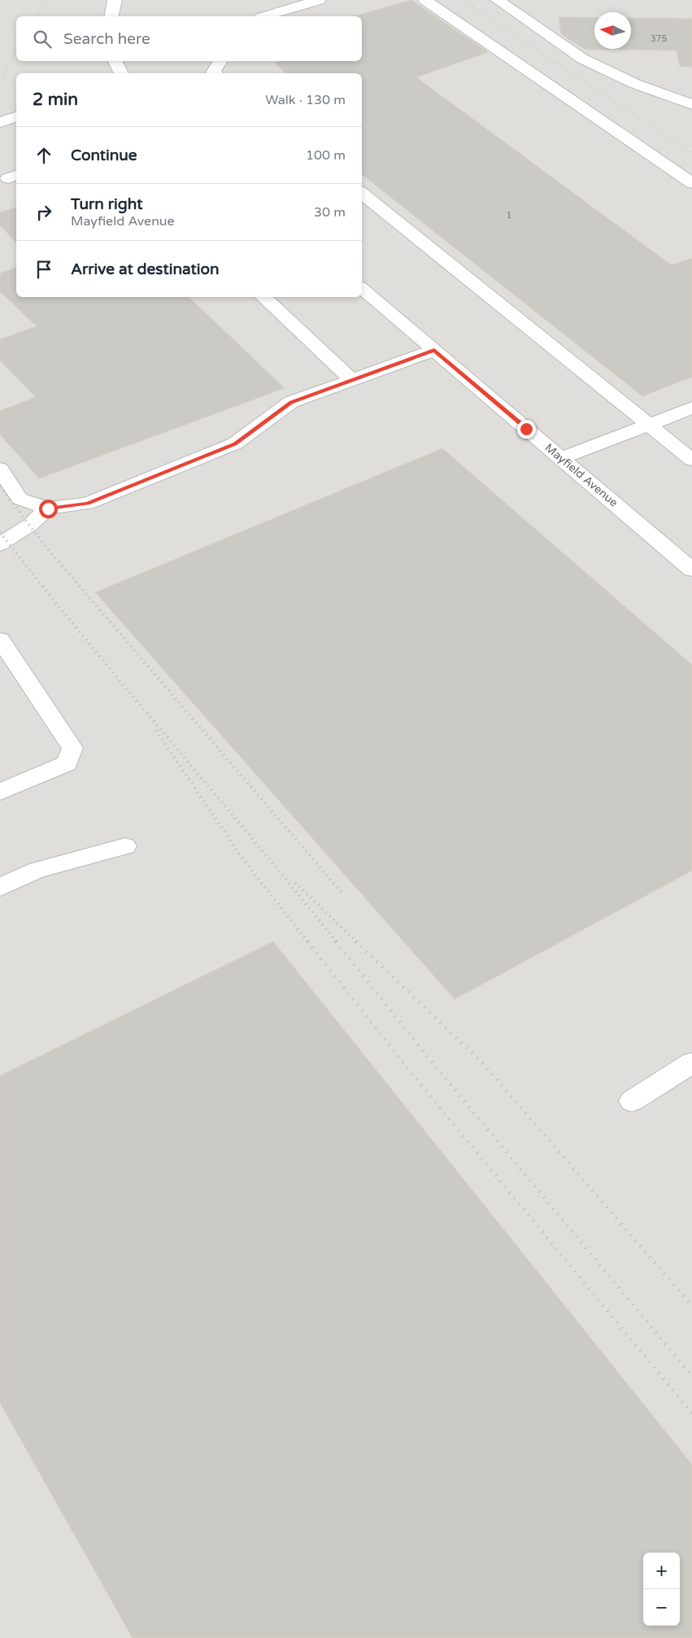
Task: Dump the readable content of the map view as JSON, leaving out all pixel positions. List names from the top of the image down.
{
  "streets": {
    "lane": ["Mayfield Avenue"]
  },
  "house_numbers": ["375", "1"],
  "north": "left",
  "page": {
    "search": "Search here",
    "heading": ["2 min", "Walk · 130 m"],
    "list": [
      ["Continue", "100 m"],
      ["Turn right", "Mayfield Avenue", "30 m"],
      "Arrive at destination"
    ],
    "map_buttons": ["+", "−"]
  }
}
